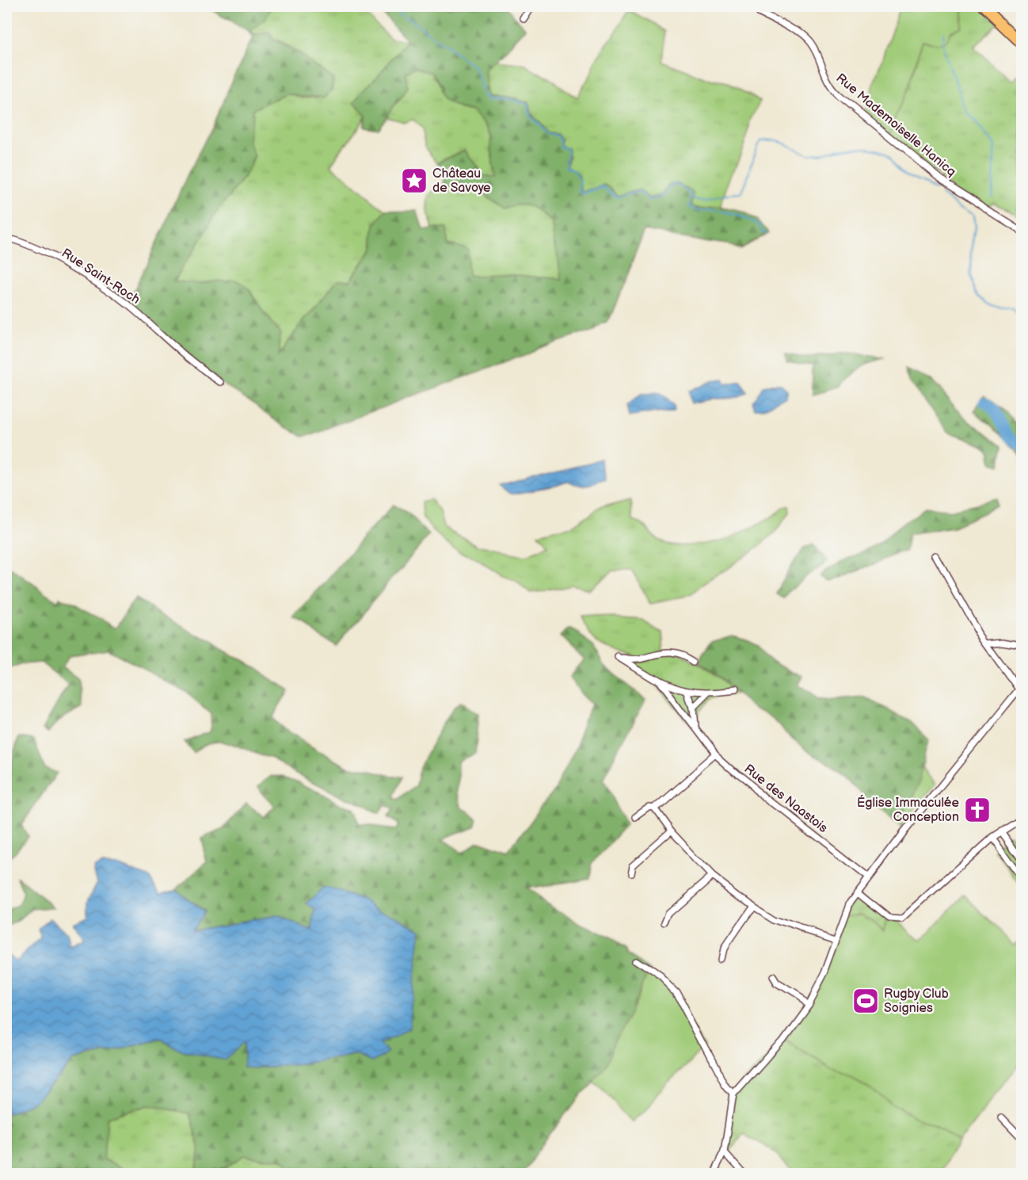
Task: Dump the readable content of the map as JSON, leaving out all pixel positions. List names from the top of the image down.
{
  "streets": {
    "street": ["Rue Mademoiselle Hanicq", "Rue Saint-Roch", "Rue des Naastois"]
  },
  "places": {
    "place": ["Château de Savoye"],
    "church": ["Église Immaculée Conception"],
    "sports": ["Rugby Club Soignies"]
  }
}
